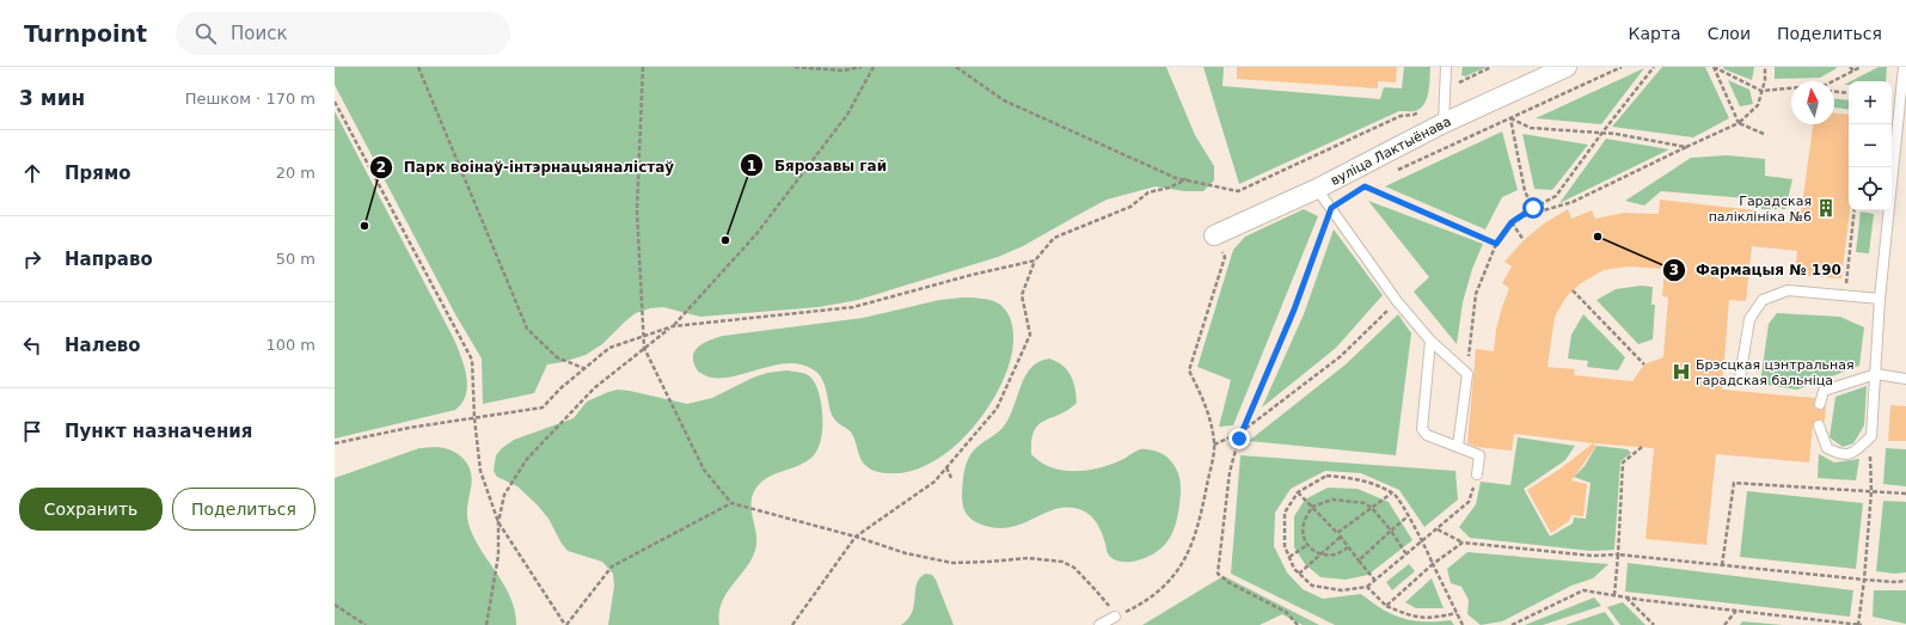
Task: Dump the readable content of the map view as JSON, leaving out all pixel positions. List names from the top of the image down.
{
  "streets": {
    "street": ["вуліца Лактыёнава"]
  },
  "places": {
    "building": ["Гарадская паліклініка №6"],
    "other": ["Парк воінаў-інтэрнацыяналістаў", "Фармацыя № 190", "Бярозавы гай"],
    "hospital": ["Брэсцкая цэнтральная гарадская бальніца"]
  },
  "north": "top",
  "page": {
    "header": "Turnpoint",
    "search": "Поиск",
    "nav": ["Карта", "Слои", "Поделиться"],
    "heading": ["3 мин", "Пешком · 170 m"],
    "map_buttons": ["+", "−"],
    "list": [
      ["Прямо", "20 m"],
      ["Направо", "50 m"],
      ["Налево", "100 m"],
      "Пункт назначения"
    ],
    "buttons": ["Сохранить", "Поделиться"]
  }
}
